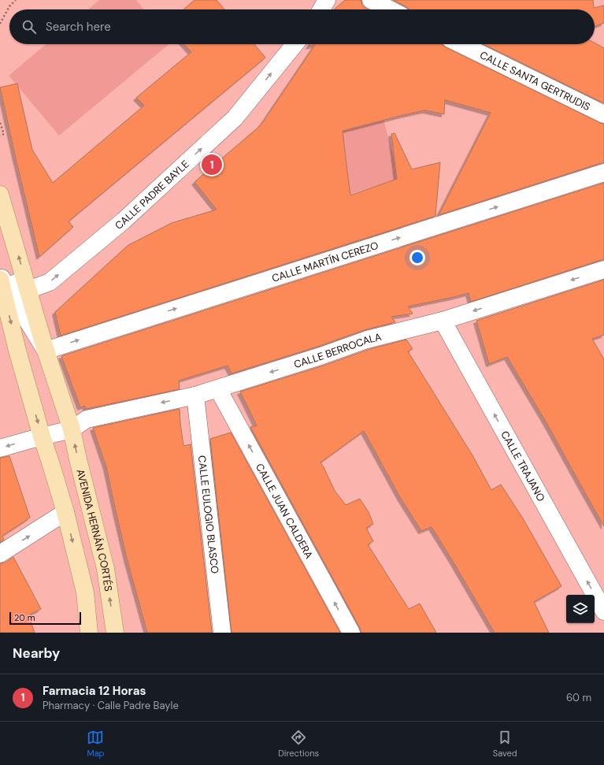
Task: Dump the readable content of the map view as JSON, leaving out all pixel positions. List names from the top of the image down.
{
  "streets": {
    "main road": ["AVENIDA HERNÁN CORTÉS"],
    "street": [
      "CALLE SANTA GERTRUDIS",
      "CALLE PADRE BAYLE",
      "CALLE MARTÍN CEREZO",
      "CALLE BERROCALA",
      "CALLE TRAJANO",
      "CALLE JUAN CALDERA",
      "CALLE EULOGIO BLASCO"
    ]
  },
  "crossings": [
    ["CALLE PADRE BAYLE", "AVENIDA HERNÁN CORTÉS"],
    ["CALLE MARTÍN CEREZO", "AVENIDA HERNÁN CORTÉS"],
    ["CALLE BERROCALA", "CALLE TRAJANO"],
    ["CALLE BERROCALA", "CALLE JUAN CALDERA"],
    ["CALLE BERROCALA", "CALLE EULOGIO BLASCO"],
    ["CALLE BERROCALA", "AVENIDA HERNÁN CORTÉS"]
  ],
  "one_way": [
    "CALLE PADRE BAYLE",
    "CALLE MARTÍN CEREZO",
    "CALLE BERROCALA",
    "CALLE TRAJANO",
    "CALLE JUAN CALDERA"
  ],
  "scale_bar": "20 m",
  "page": {
    "search": "Search here",
    "pins": "1",
    "scale": "20 m",
    "heading": "Nearby",
    "list": [
      {
        "mark": "1",
        "name": "Farmacia 12 Horas",
        "note": "Pharmacy · Calle Padre Bayle",
        "value": "60 m"
      }
    ],
    "nav": ["Map", "Directions", "Saved"]
  }
}
